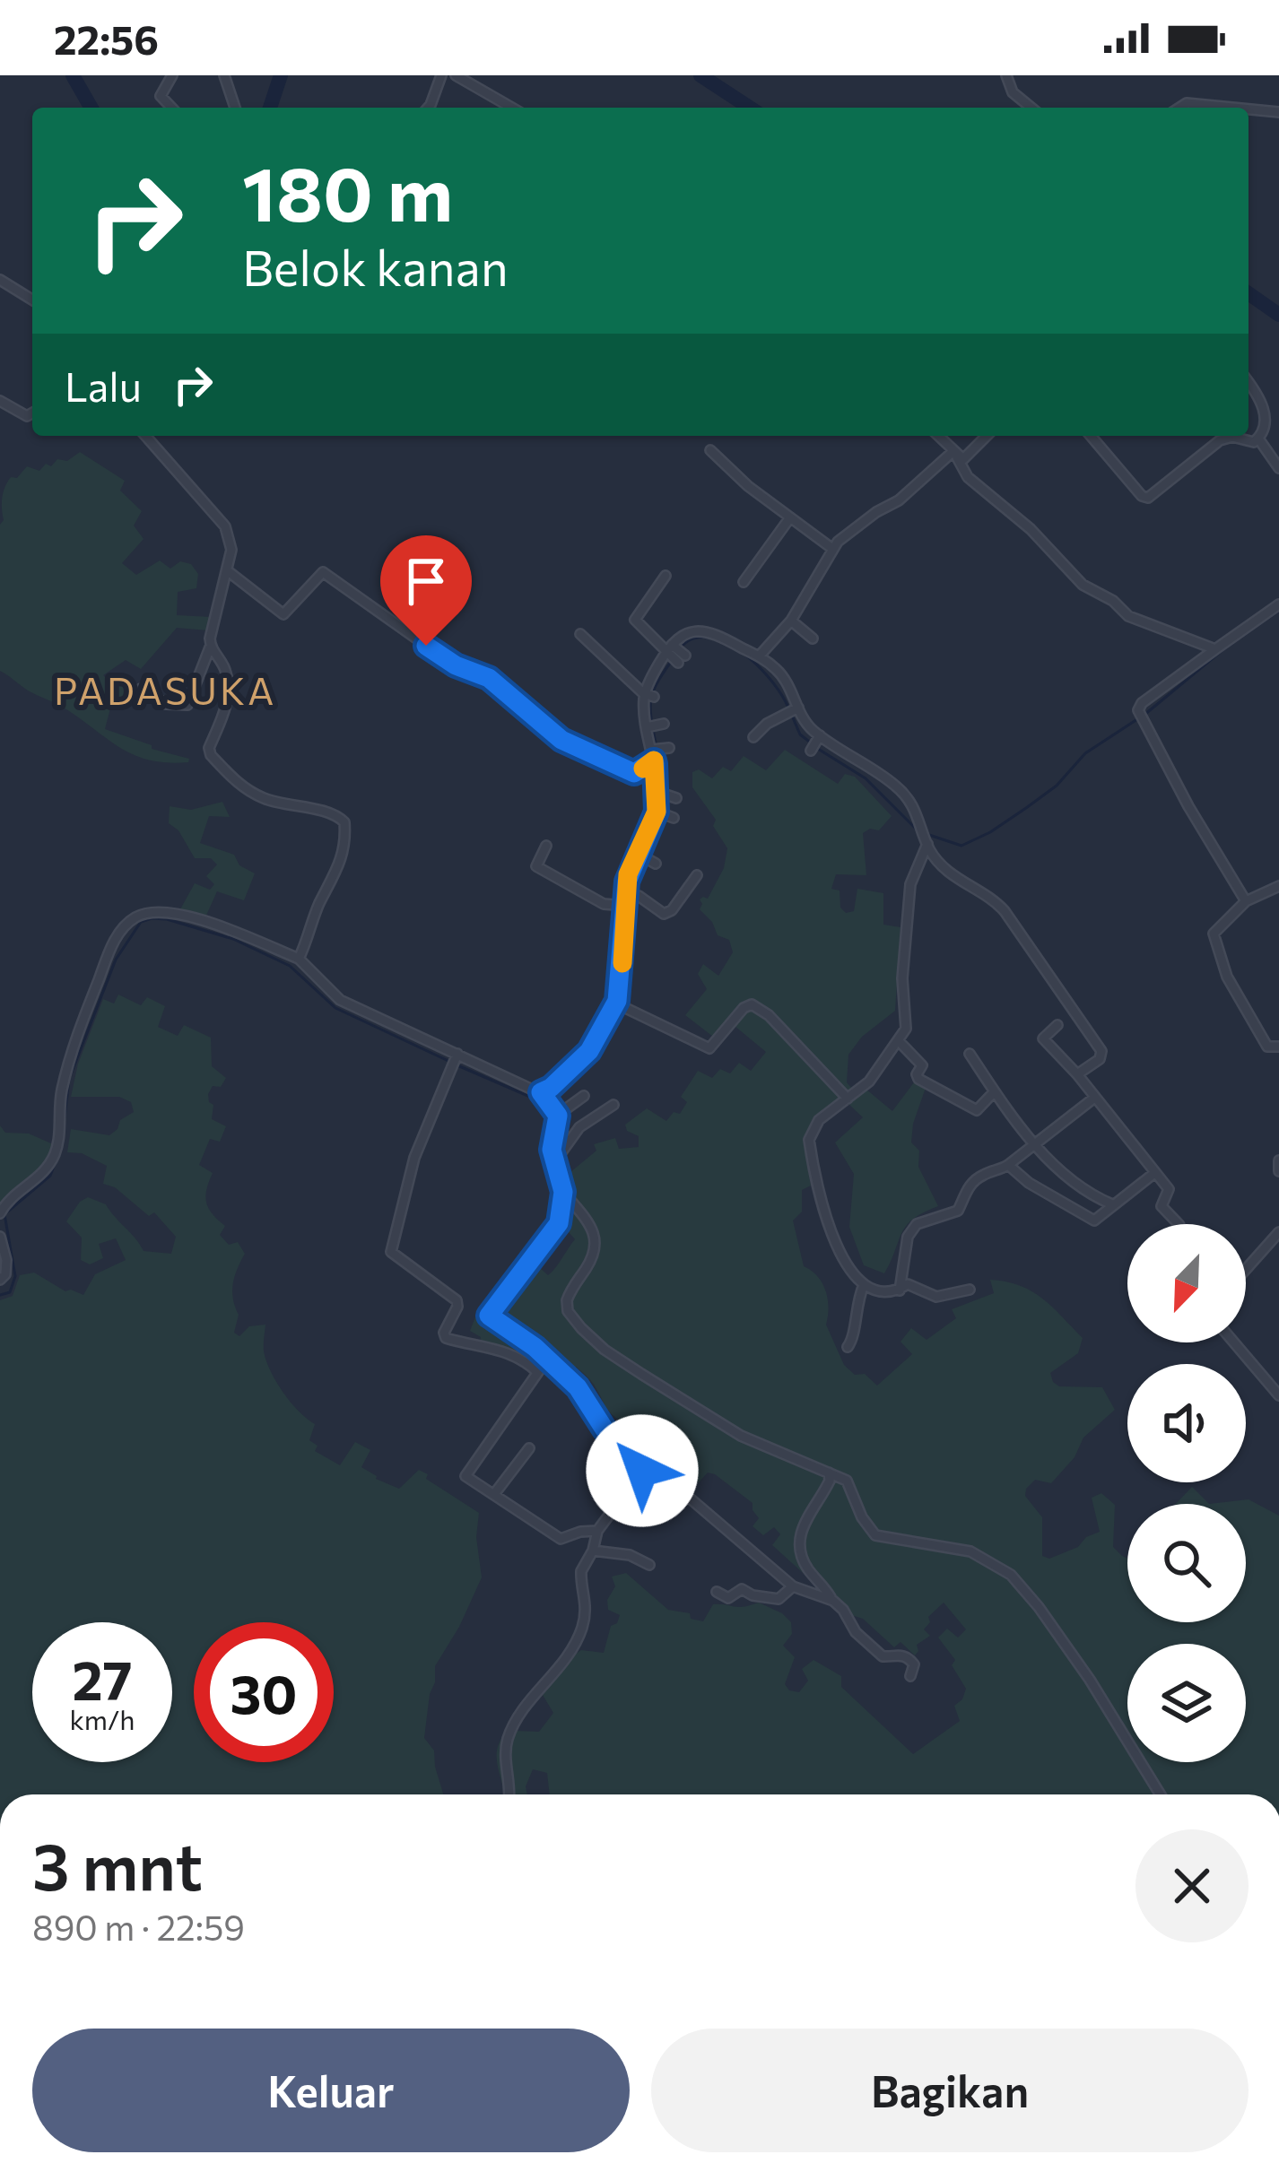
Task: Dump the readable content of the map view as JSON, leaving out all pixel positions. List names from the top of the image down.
{
  "districts": ["PADASUKA"],
  "north": "bottom left",
  "page": {
    "status": "22:56",
    "turn": ["180 m", "Belok kanan"],
    "then": "Lalu",
    "speed": "27 km/h",
    "limit": "30",
    "heading": ["3 mnt", "890 m · 22:59"],
    "buttons": ["Keluar", "Bagikan"]
  }
}
